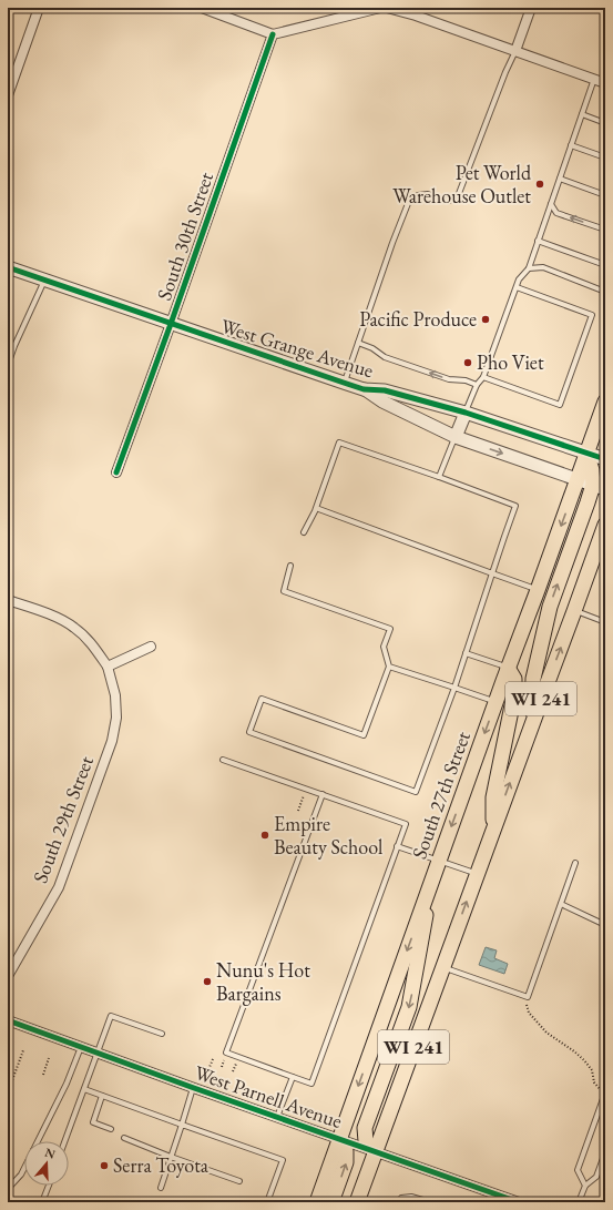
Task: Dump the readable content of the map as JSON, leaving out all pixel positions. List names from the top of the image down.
{
  "streets": {
    "main road": ["WI 241", "South 27th Street"],
    "street": [
      "South 30th Street",
      "West Grange Avenue",
      "South 29th Street",
      "West Parnell Avenue"
    ]
  },
  "crossings": [
    ["South 30th Street", "West Grange Avenue"],
    ["West Grange Avenue", "South 27th Street"],
    ["WI 241", "West Parnell Avenue"],
    ["South 27th Street", "West Parnell Avenue"]
  ],
  "places": [
    "Pet World Warehouse Outlet",
    "Pacific Produce",
    "Pho Viet",
    "Empire Beauty School",
    "Nunu's Hot Bargains",
    "Serra Toyota"
  ],
  "north": "top"
}
